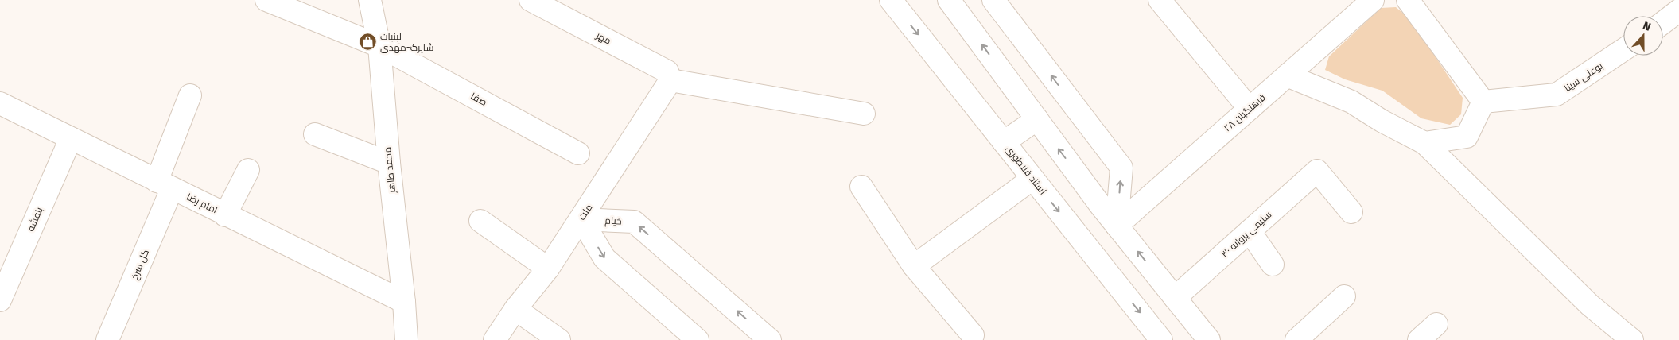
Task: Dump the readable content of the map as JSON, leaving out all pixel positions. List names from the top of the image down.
{
  "streets": {
    "street": [
      "مهر",
      "بوعلی سینا",
      "صفا",
      "فرهنگیان ۲۸",
      "محمد طاهر",
      "استاد فلاطوری",
      "امام رضا",
      "ملت",
      "بنفشه",
      "خیام",
      "سلیمی پروانه ۳۰",
      "گل سرخ"
    ]
  },
  "crossings": [
    ["مهر", "ملت"],
    ["صفا", "محمد طاهر"],
    ["محمد طاهر", "امام رضا"],
    ["امام رضا", "بنفشه"],
    ["امام رضا", "گل سرخ"],
    ["ملت", "خیام"]
  ],
  "places": {
    "shop": ["لبنیات شاپرک-مهدی"]
  },
  "north": "top"
}
